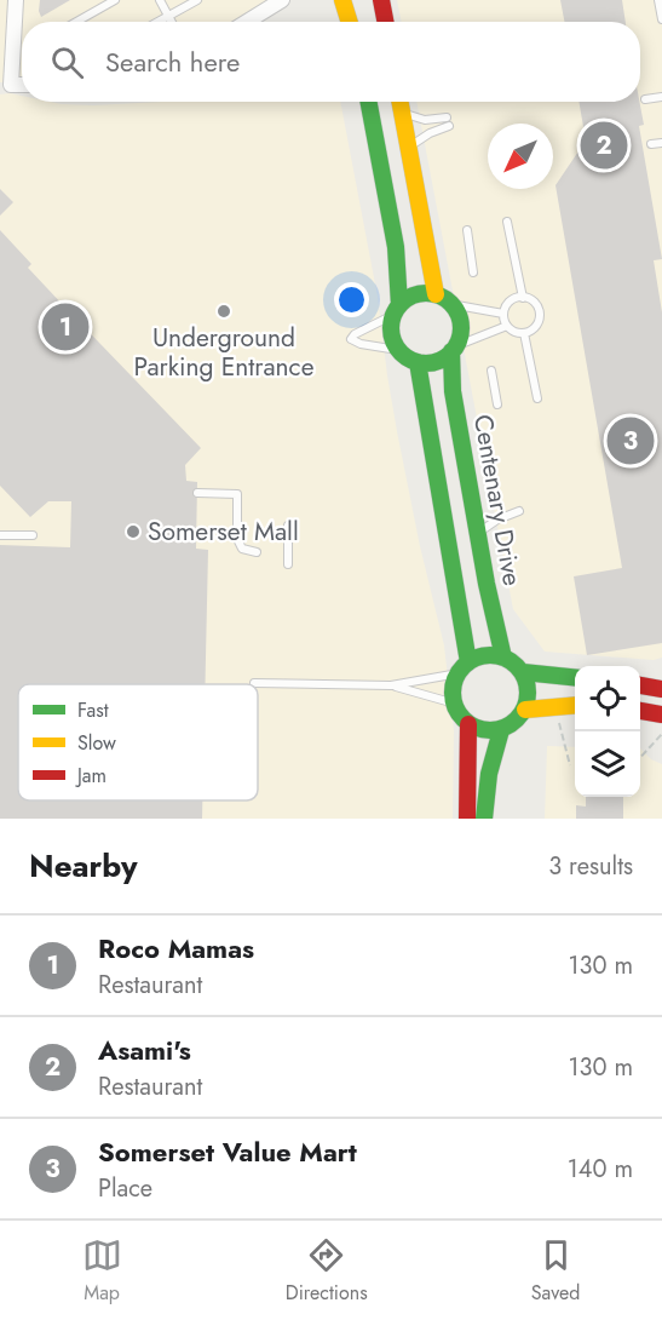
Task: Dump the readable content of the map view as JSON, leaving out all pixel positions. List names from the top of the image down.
{
  "streets": {
    "street": ["Centenary Drive"]
  },
  "places": ["Underground Parking Entrance", "Somerset Mall"],
  "legend": ["Fast", "Slow", "Jam"],
  "north": "bottom left",
  "page": {
    "search": "Search here",
    "pins": ["2", "1", "3"],
    "heading": ["Nearby", "3 results"],
    "list": [
      {
        "mark": "1",
        "name": "Roco Mamas",
        "note": "Restaurant",
        "value": "130 m"
      },
      {
        "mark": "2",
        "name": "Asami's",
        "note": "Restaurant",
        "value": "130 m"
      },
      {
        "mark": "3",
        "name": "Somerset Value Mart",
        "note": "Place",
        "value": "140 m"
      }
    ],
    "nav": ["Map", "Directions", "Saved"]
  }
}
